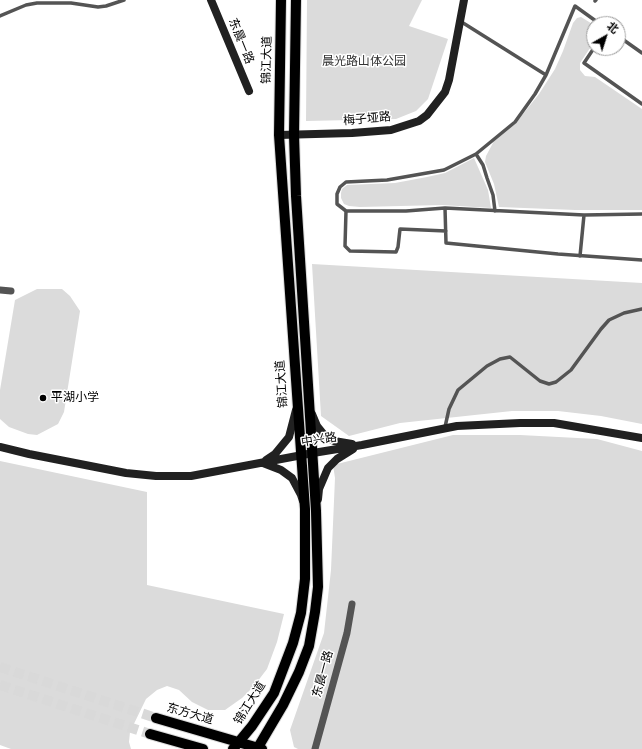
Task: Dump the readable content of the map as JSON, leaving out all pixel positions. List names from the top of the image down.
{
  "streets": {
    "main road": [
      "东晨一路",
      "锦江大道",
      "梅子垭路",
      "中兴路",
      "东方大道"
    ]
  },
  "crossings": [
    ["锦江大道", "梅子垭路"],
    ["锦江大道", "中兴路"],
    ["锦江大道", "东方大道"]
  ],
  "parks": ["晨光路山体公园"],
  "places": ["平湖小学"],
  "north": "top right"
}
